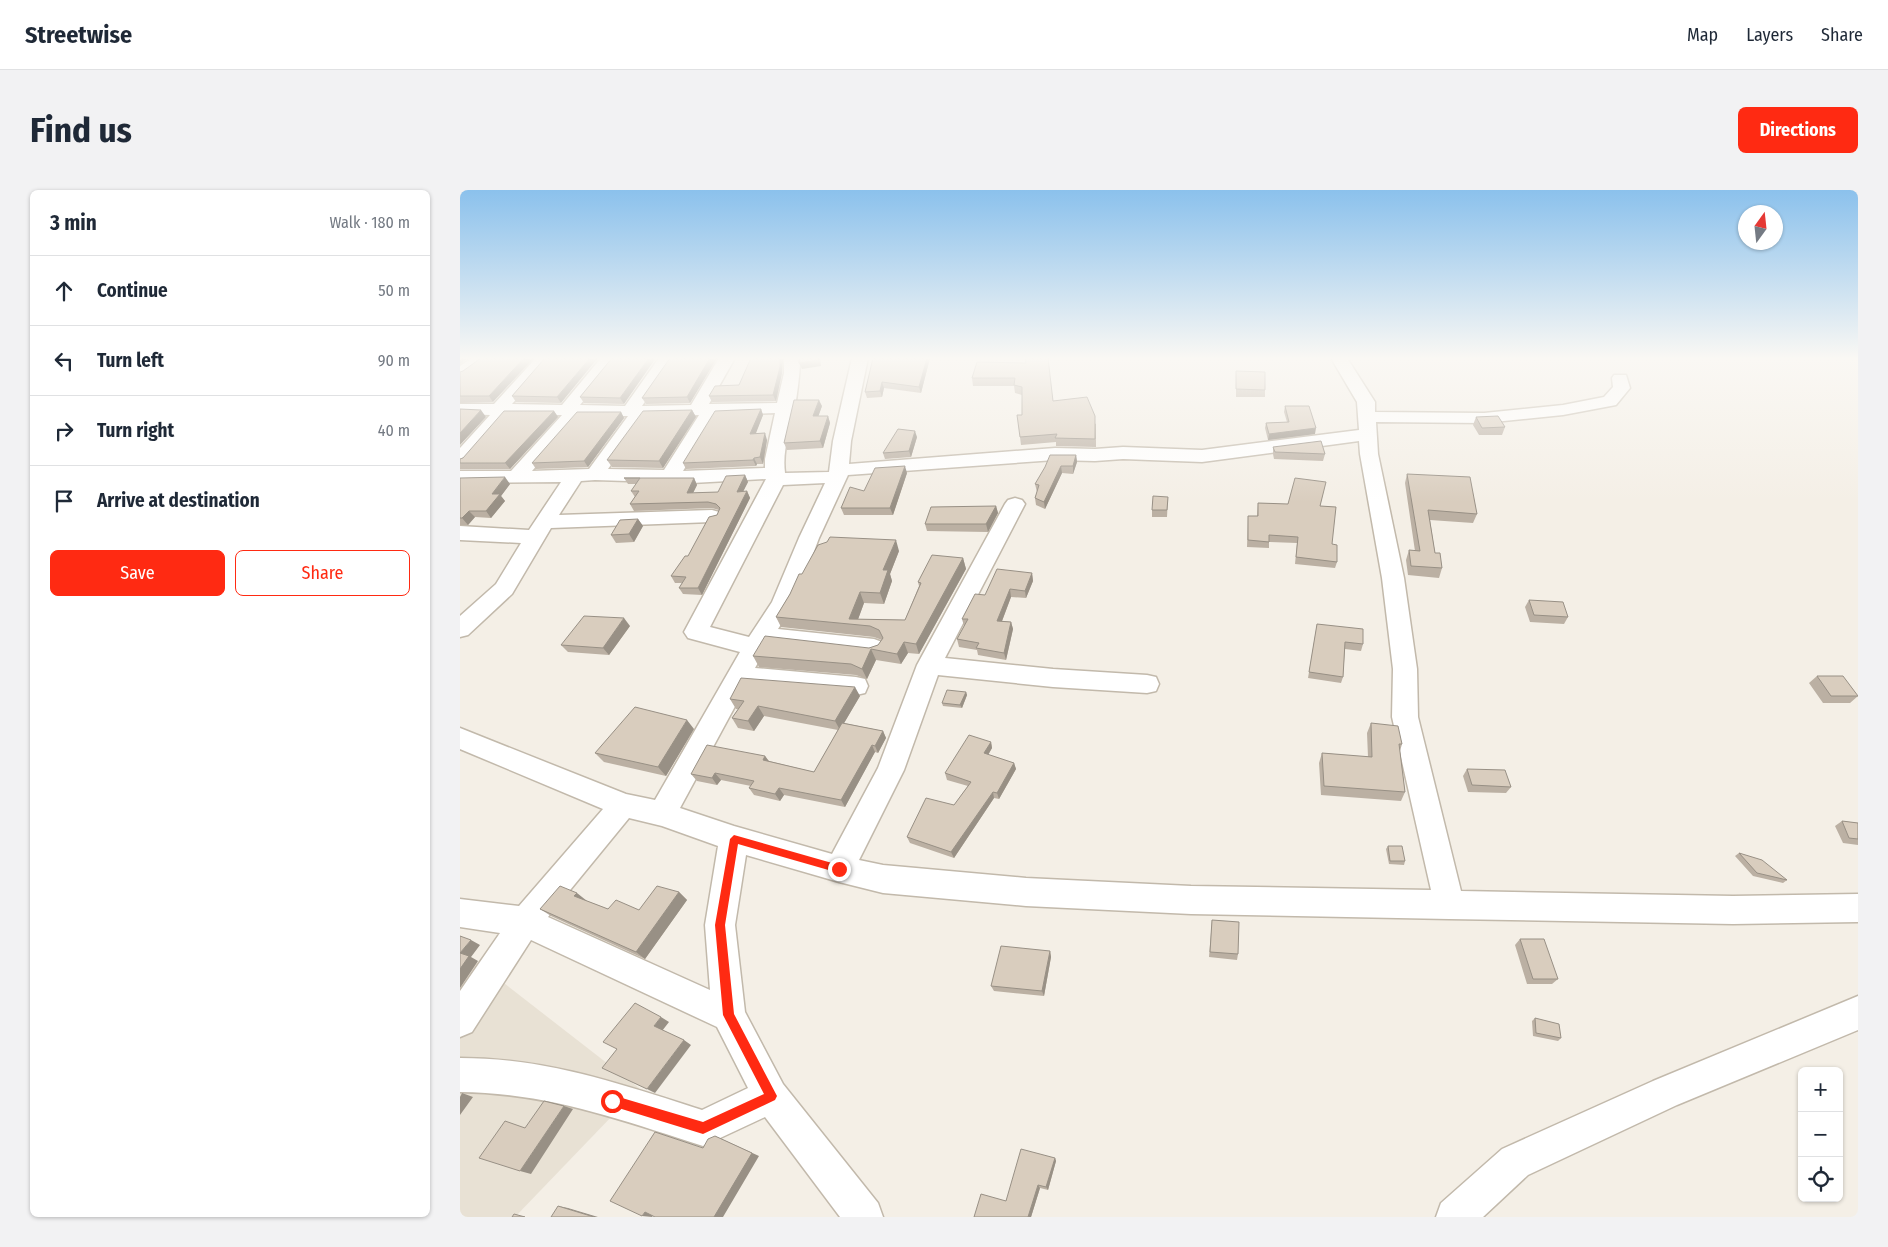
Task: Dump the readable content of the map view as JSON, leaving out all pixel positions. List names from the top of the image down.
{
  "north": "top",
  "page": {
    "header": "Streetwise",
    "nav": ["Map", "Layers", "Share"],
    "buttons": [
      "Directions",
      ["Save", "Share"]
    ],
    "title": "Find us",
    "heading": ["3 min", "Walk · 180 m"],
    "list": [
      ["Continue", "50 m"],
      ["Turn left", "90 m"],
      ["Turn right", "40 m"],
      "Arrive at destination"
    ],
    "map_buttons": ["+", "−"]
  }
}
